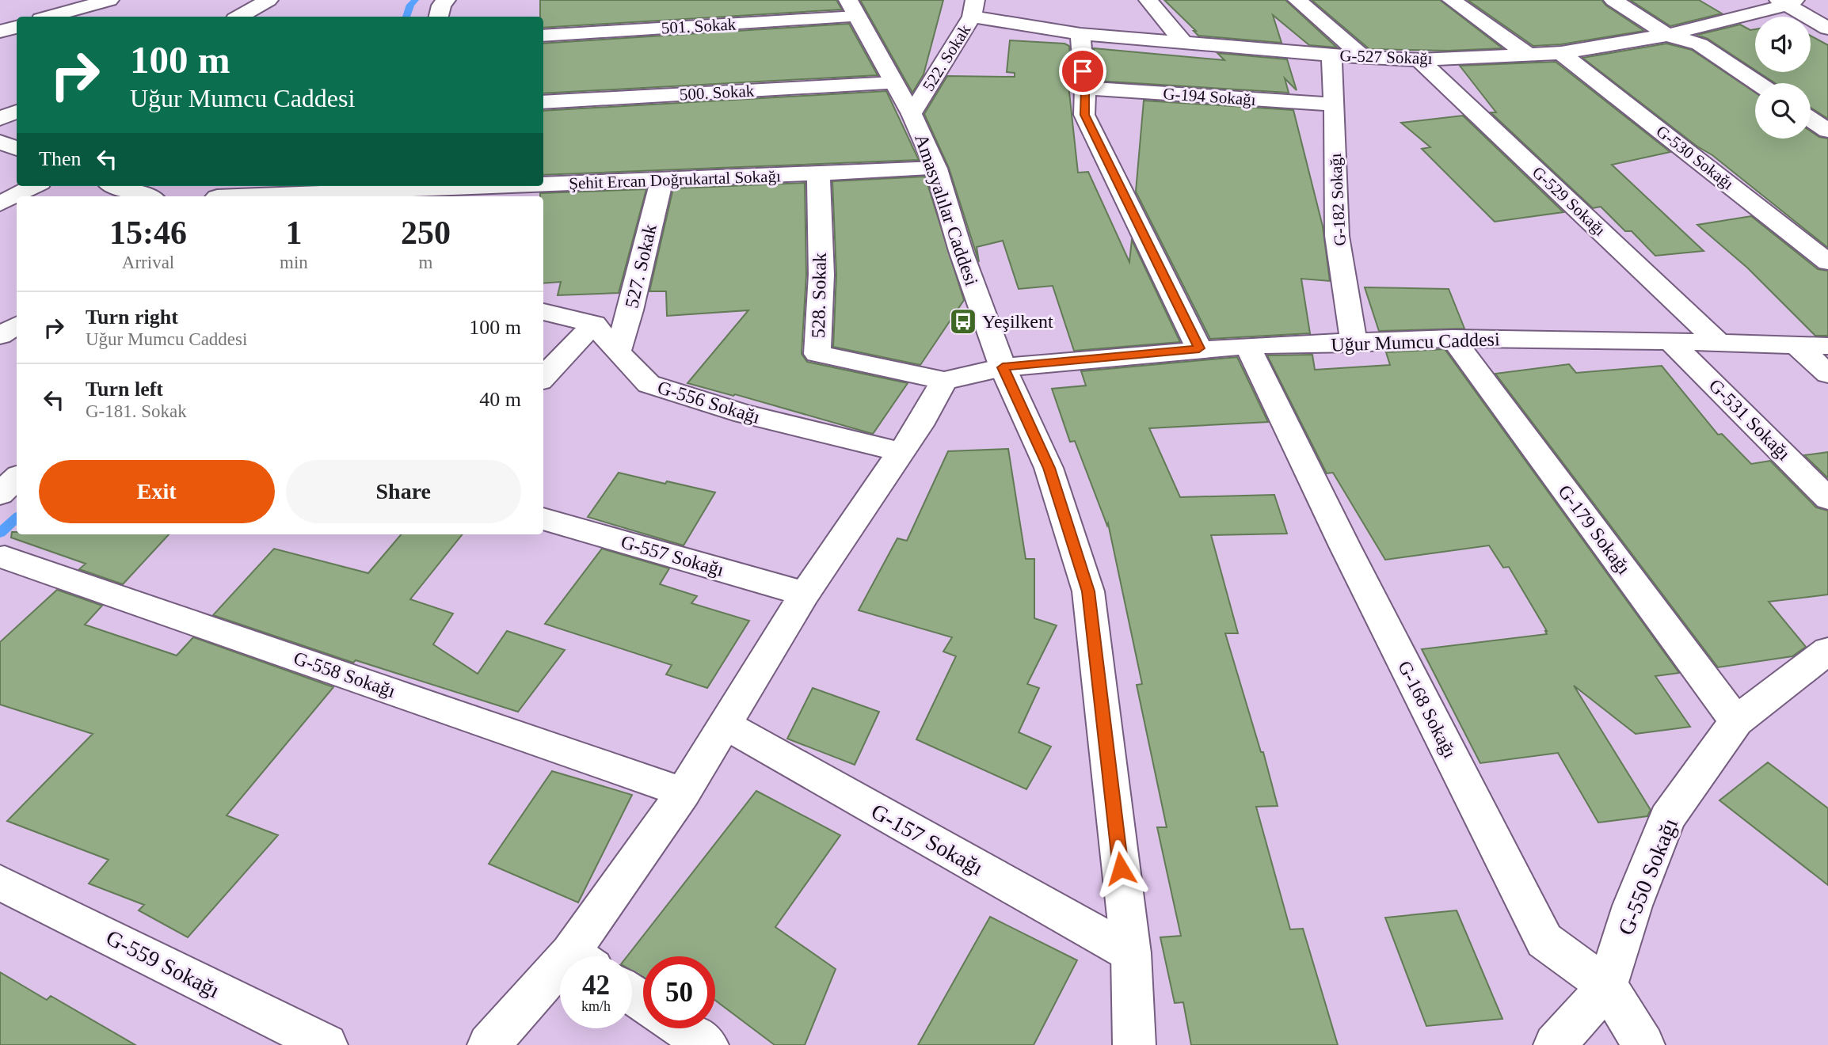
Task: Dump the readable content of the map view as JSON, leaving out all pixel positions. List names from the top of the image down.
{
  "streets": {
    "street": [
      "501. Sokak",
      "G-527 Sokağı",
      "522. Sokak",
      "500. Sokak",
      "G-194 Sokağı",
      "G-530 Sokağı",
      "Şehit Ercan Doğrukartal Sokağı",
      "G-182 Sokağı",
      "G-529 Sokağı",
      "Amasyalılar Caddesi",
      "527. Sokak",
      "528. Sokak",
      "Uğur Mumcu Caddesi",
      "G-556 Sokağı",
      "G-531 Sokağı",
      "G-179 Sokağı",
      "G-557 Sokağı",
      "G-558 Sokağı",
      "G-168 Sokağı",
      "G-157 Sokağı",
      "G-550 Sokağı",
      "G-559 Sokağı"
    ]
  },
  "crossings": [
    ["501. Sokak", "Amasyalılar Caddesi"],
    ["G-527 Sokağı", "522. Sokak"],
    ["G-527 Sokağı", "G-530 Sokağı"],
    ["G-527 Sokağı", "G-182 Sokağı"],
    ["G-527 Sokağı", "G-529 Sokağı"],
    ["522. Sokak", "Amasyalılar Caddesi"],
    ["500. Sokak", "Amasyalılar Caddesi"],
    ["G-194 Sokağı", "G-182 Sokağı"],
    ["Şehit Ercan Doğrukartal Sokağı", "Amasyalılar Caddesi"],
    ["Şehit Ercan Doğrukartal Sokağı", "527. Sokak"],
    ["Şehit Ercan Doğrukartal Sokağı", "528. Sokak"],
    ["G-182 Sokağı", "Uğur Mumcu Caddesi"],
    ["G-529 Sokağı", "Uğur Mumcu Caddesi"],
    ["Amasyalılar Caddesi", "Uğur Mumcu Caddesi"],
    ["Amasyalılar Caddesi", "G-157 Sokağı"],
    ["527. Sokak", "G-556 Sokağı"],
    ["528. Sokak", "Uğur Mumcu Caddesi"],
    ["Uğur Mumcu Caddesi", "G-531 Sokağı"],
    ["Uğur Mumcu Caddesi", "G-179 Sokağı"],
    ["Uğur Mumcu Caddesi", "G-168 Sokağı"],
    ["G-179 Sokağı", "G-550 Sokağı"],
    ["G-168 Sokağı", "G-550 Sokağı"]
  ],
  "places": {
    "bus stop": ["Yeşilkent"]
  },
  "page": {
    "turn": ["100 m", "Uğur Mumcu Caddesi"],
    "then": "Then",
    "eta": [
      "15:46",
      "Arrival",
      "1",
      "min",
      "250",
      "m"
    ],
    "list": [
      {
        "name": "Turn right",
        "note": "Uğur Mumcu Caddesi",
        "value": "100 m"
      },
      {
        "name": "Turn left",
        "note": "G-181. Sokak",
        "value": "40 m"
      }
    ],
    "buttons": ["Exit", "Share"],
    "speed": "42 km/h",
    "limit": "50"
  }
}
